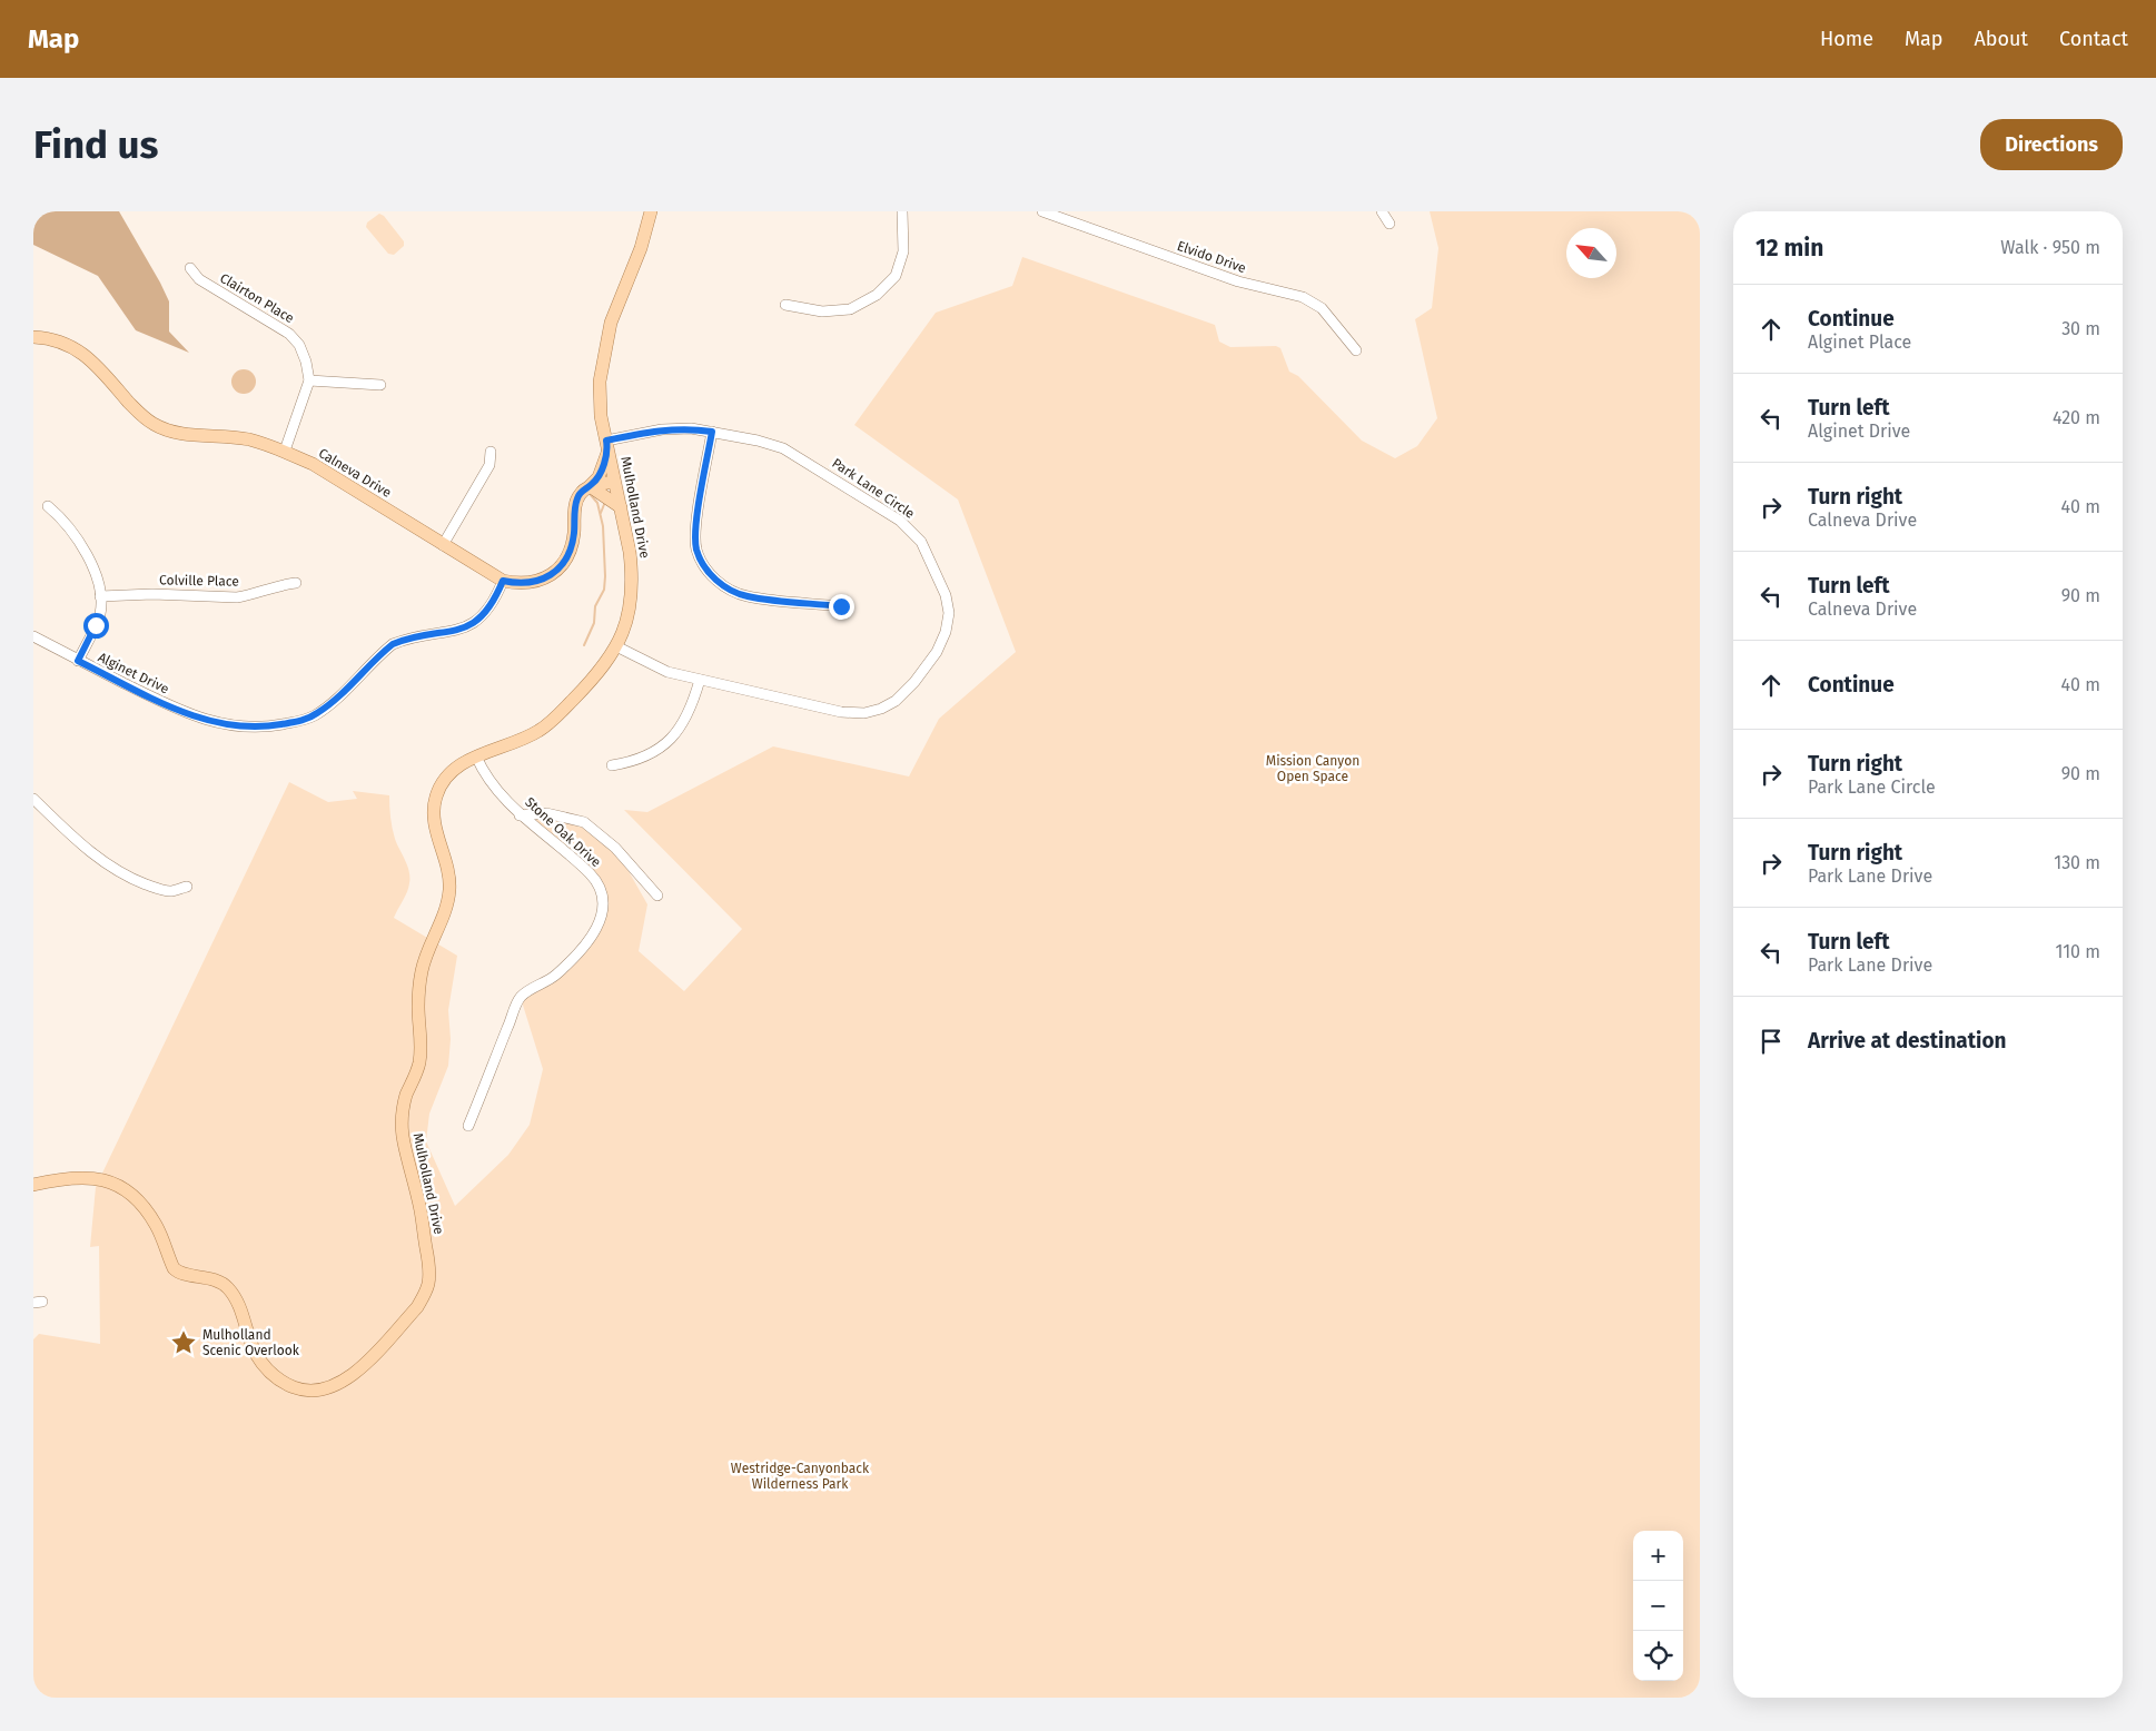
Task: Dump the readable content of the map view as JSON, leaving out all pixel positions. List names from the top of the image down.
{
  "streets": {
    "main road": ["Calneva Drive", "Mulholland Drive"],
    "street": [
      "Elvido Drive",
      "Clairton Place",
      "Park Lane Circle",
      "Colville Place",
      "Alginet Drive",
      "Stone Oak Drive"
    ]
  },
  "crossings": [
    ["Calneva Drive", "Park Lane Circle"],
    ["Calneva Drive", "Mulholland Drive"],
    ["Calneva Drive", "Alginet Drive"],
    ["Park Lane Circle", "Mulholland Drive"],
    ["Mulholland Drive", "Stone Oak Drive"]
  ],
  "parks": ["Mission Canyon Open Space", "Westridge-Canyonback Wilderness Park"],
  "places": {
    "place": ["Mulholland Scenic Overlook"]
  },
  "north": "top left",
  "page": {
    "header": "Map",
    "nav": [
      "Home",
      "Map",
      "About",
      "Contact"
    ],
    "buttons": "Directions",
    "title": "Find us",
    "heading": ["12 min", "Walk · 950 m"],
    "list": [
      ["Continue", "Alginet Place", "30 m"],
      ["Turn left", "Alginet Drive", "420 m"],
      ["Turn right", "Calneva Drive", "40 m"],
      ["Turn left", "Calneva Drive", "90 m"],
      ["Continue", "40 m"],
      ["Turn right", "Park Lane Circle", "90 m"],
      ["Turn right", "Park Lane Drive", "130 m"],
      ["Turn left", "Park Lane Drive", "110 m"],
      "Arrive at destination"
    ],
    "map_buttons": ["+", "−"]
  }
}
